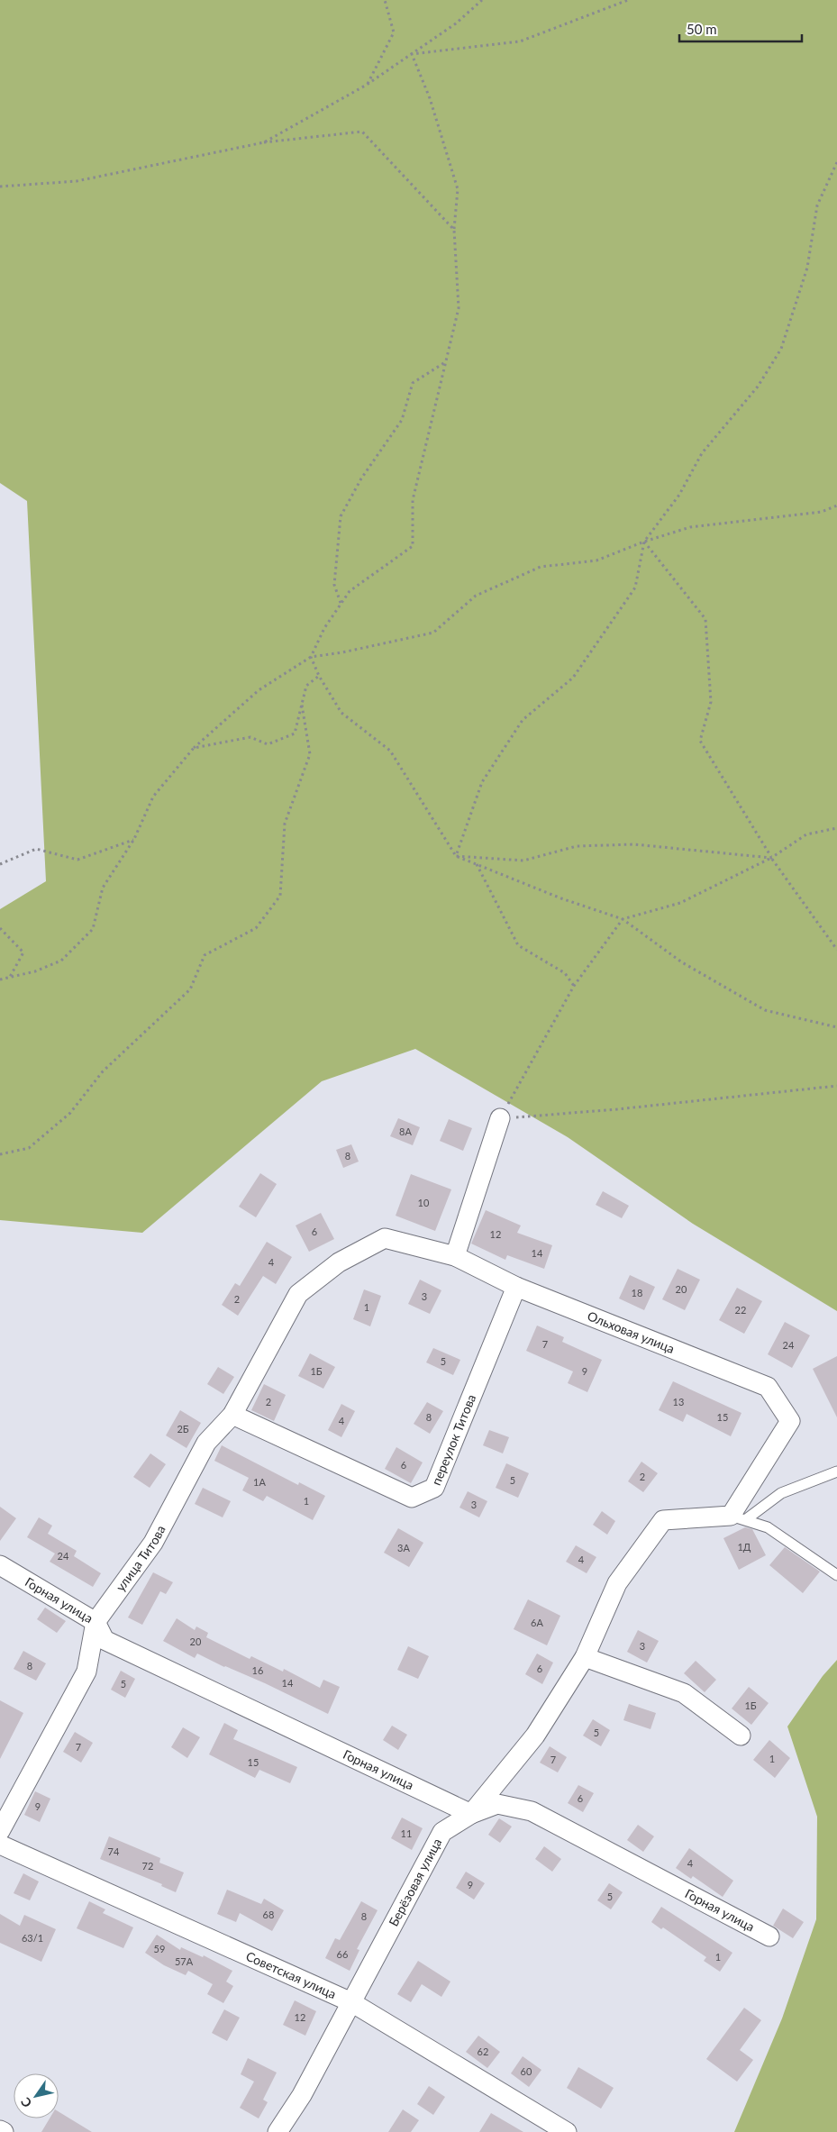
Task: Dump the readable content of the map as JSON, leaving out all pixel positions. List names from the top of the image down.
{
  "streets": {
    "street": [
      "Ольховая улица",
      "переулок Титова",
      "улица Титова",
      "Горная улица",
      "Берёзовая улица",
      "Советская улица"
    ]
  },
  "crossings": [
    ["Ольховая улица", "переулок Титова"],
    ["Ольховая улица", "улица Титова"],
    ["Ольховая улица", "Берёзовая улица"],
    ["переулок Титова", "улица Титова"],
    ["улица Титова", "Горная улица"],
    ["Горная улица", "Берёзовая улица"],
    ["Берёзовая улица", "Советская улица"]
  ],
  "house_numbers": [
    "8А",
    "8",
    "10",
    "6",
    "12",
    "14",
    "4",
    "20",
    "18",
    "3",
    "2",
    "1",
    "22",
    "7",
    "24",
    "5",
    "1Б",
    "9",
    "2",
    "13",
    "8",
    "15",
    "4",
    "2Б",
    "6",
    "2",
    "5",
    "1А",
    "1",
    "3",
    "1Д",
    "3А",
    "24",
    "4",
    "6А",
    "20",
    "3",
    "8",
    "6",
    "16",
    "14",
    "5",
    "1Б",
    "5",
    "7",
    "1",
    "7",
    "15",
    "6",
    "9",
    "11",
    "74",
    "4",
    "72",
    "9",
    "5",
    "68",
    "8",
    "63/1",
    "59",
    "66",
    "1",
    "57А",
    "12",
    "62",
    "60"
  ],
  "scale_bar": "50 m",
  "north": "bottom left"
}
